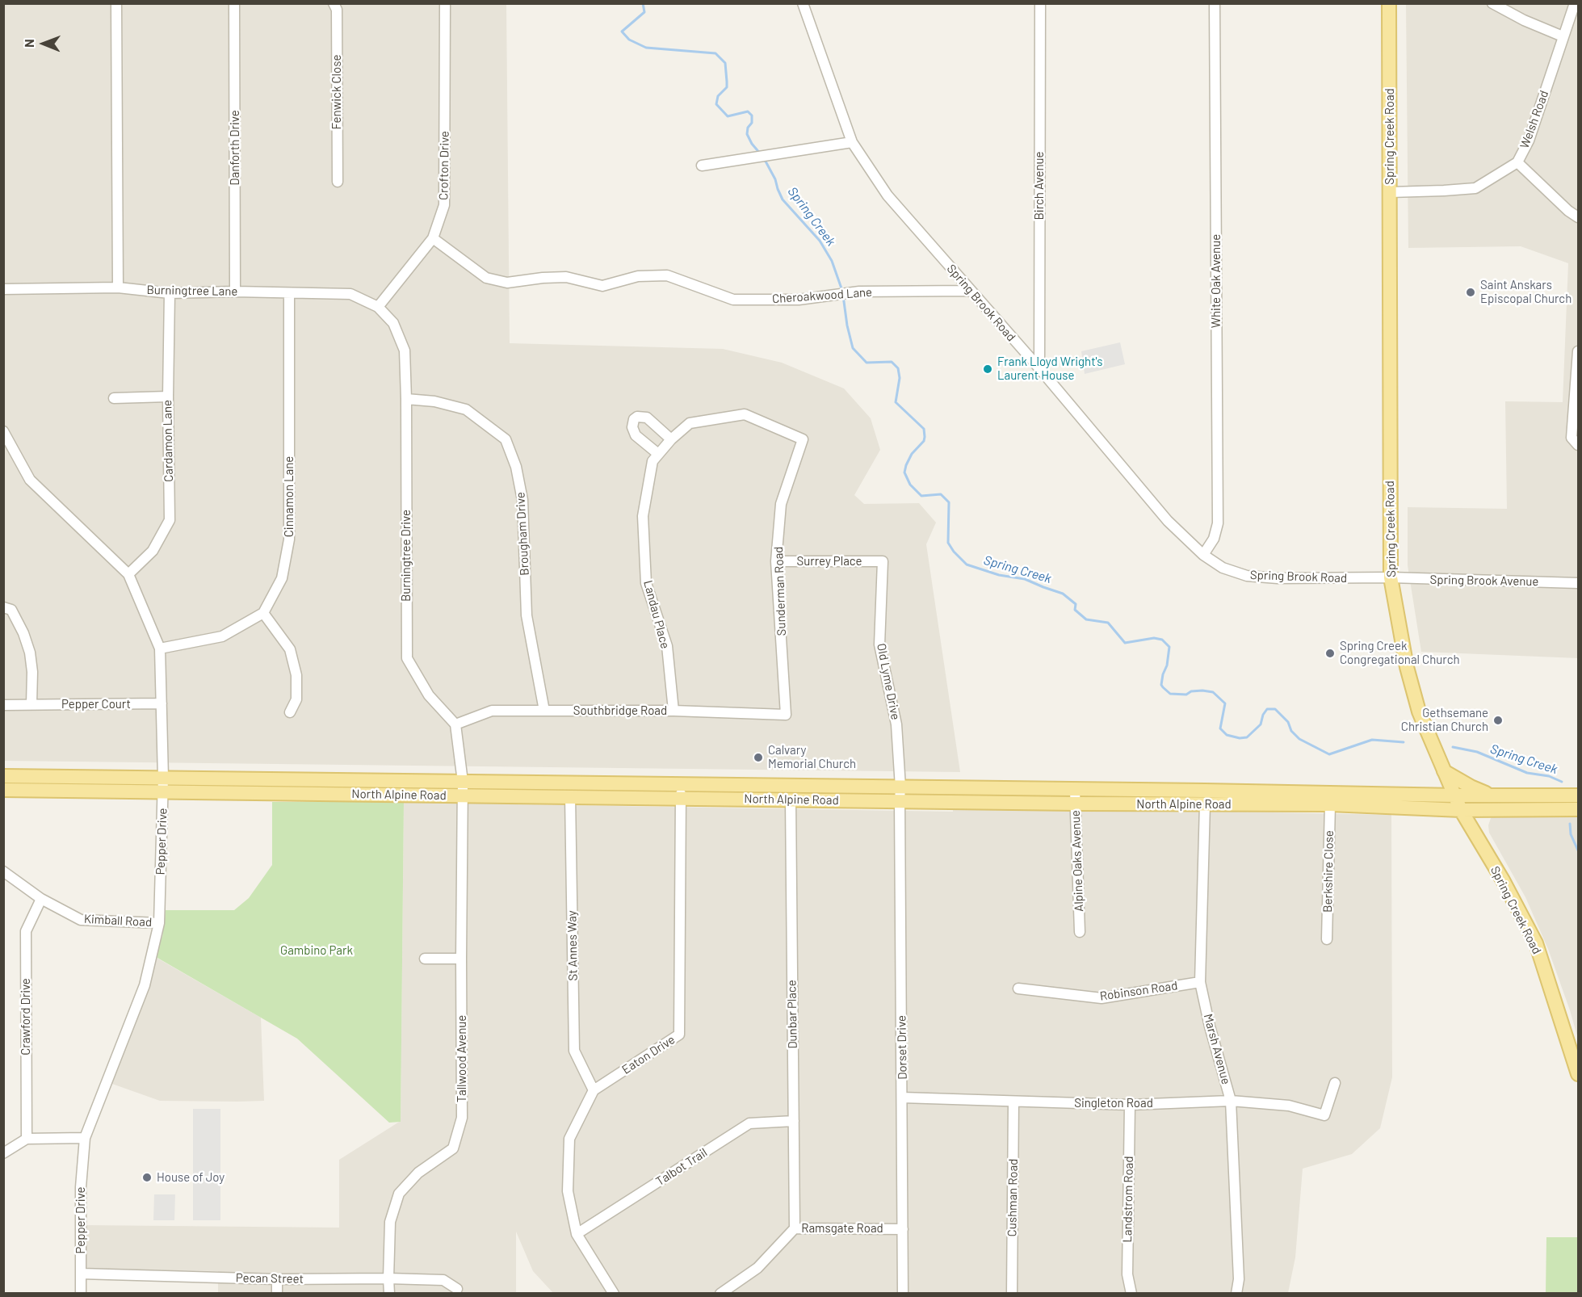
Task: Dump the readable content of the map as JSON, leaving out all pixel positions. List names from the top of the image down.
{
  "streets": {
    "main road": ["Spring Creek Road", "North Alpine Road"],
    "street": [
      "Fenwick Close",
      "Welsh Road",
      "Danforth Drive",
      "Crofton Drive",
      "Birch Avenue",
      "White Oak Avenue",
      "Burningtree Lane",
      "Cheroakwood Lane",
      "Spring Brook Road",
      "Cardamon Lane",
      "Cinnamon Lane",
      "Brougham Drive",
      "Burningtree Drive",
      "Surrey Place",
      "Spring Brook Avenue",
      "Sunderman Road",
      "Landau Place",
      "Old Lyme Drive",
      "Pepper Court",
      "Southbridge Road",
      "Pepper Drive",
      "Alpine Oaks Avenue",
      "Berkshire Close",
      "Kimball Road",
      "St Annes Way",
      "Robinson Road",
      "Dunbar Place",
      "Crawford Drive",
      "Dorset Drive",
      "Marsh Avenue",
      "Eaton Drive",
      "Tallwood Avenue",
      "Singleton Road",
      "Talbot Trail",
      "Cushman Road",
      "Landstrom Road",
      "Ramsgate Road",
      "Pecan Street"
    ]
  },
  "crossings": [
    ["Welsh Road", "Spring Creek Road"],
    ["Spring Creek Road", "Spring Brook Road"],
    ["Spring Creek Road", "Spring Brook Avenue"],
    ["Spring Creek Road", "North Alpine Road"],
    ["Danforth Drive", "Burningtree Lane"],
    ["Crofton Drive", "Burningtree Lane"],
    ["Crofton Drive", "Cheroakwood Lane"],
    ["Crofton Drive", "Burningtree Drive"],
    ["Birch Avenue", "Spring Brook Road"],
    ["White Oak Avenue", "Spring Brook Road"],
    ["Burningtree Lane", "Cardamon Lane"],
    ["Burningtree Lane", "Cinnamon Lane"],
    ["Burningtree Lane", "Burningtree Drive"],
    ["Cheroakwood Lane", "Spring Brook Road"],
    ["Spring Brook Road", "Spring Brook Avenue"],
    ["Cardamon Lane", "Pepper Drive"],
    ["Brougham Drive", "Burningtree Drive"],
    ["Brougham Drive", "Southbridge Road"],
    ["Burningtree Drive", "Southbridge Road"],
    ["Surrey Place", "Sunderman Road"],
    ["Surrey Place", "Old Lyme Drive"],
    ["Sunderman Road", "Landau Place"],
    ["Sunderman Road", "Southbridge Road"],
    ["Landau Place", "Southbridge Road"],
    ["Old Lyme Drive", "North Alpine Road"],
    ["Old Lyme Drive", "Dorset Drive"],
    ["Pepper Court", "Pepper Drive"],
    ["North Alpine Road", "Pepper Drive"],
    ["North Alpine Road", "Alpine Oaks Avenue"],
    ["North Alpine Road", "Berkshire Close"],
    ["North Alpine Road", "St Annes Way"],
    ["North Alpine Road", "Dunbar Place"],
    ["North Alpine Road", "Dorset Drive"],
    ["North Alpine Road", "Marsh Avenue"],
    ["North Alpine Road", "Eaton Drive"],
    ["North Alpine Road", "Tallwood Avenue"],
    ["Pepper Drive", "Kimball Road"],
    ["Pepper Drive", "Pecan Street"],
    ["Kimball Road", "Crawford Drive"],
    ["St Annes Way", "Eaton Drive"],
    ["Robinson Road", "Marsh Avenue"],
    ["Dunbar Place", "Talbot Trail"],
    ["Dunbar Place", "Ramsgate Road"],
    ["Dorset Drive", "Singleton Road"],
    ["Dorset Drive", "Ramsgate Road"],
    ["Marsh Avenue", "Singleton Road"],
    ["Tallwood Avenue", "Pecan Street"],
    ["Singleton Road", "Cushman Road"],
    ["Singleton Road", "Landstrom Road"]
  ],
  "water": ["Spring Creek"],
  "parks": ["Gambino Park"],
  "places": [
    "Saint Anskars Episcopal Church",
    "Frank Lloyd Wright's Laurent House",
    "Spring Creek Congregational Church",
    "Gethsemane Christian Church",
    "Calvary Memorial Church",
    "House of Joy"
  ],
  "north": "left"
}
